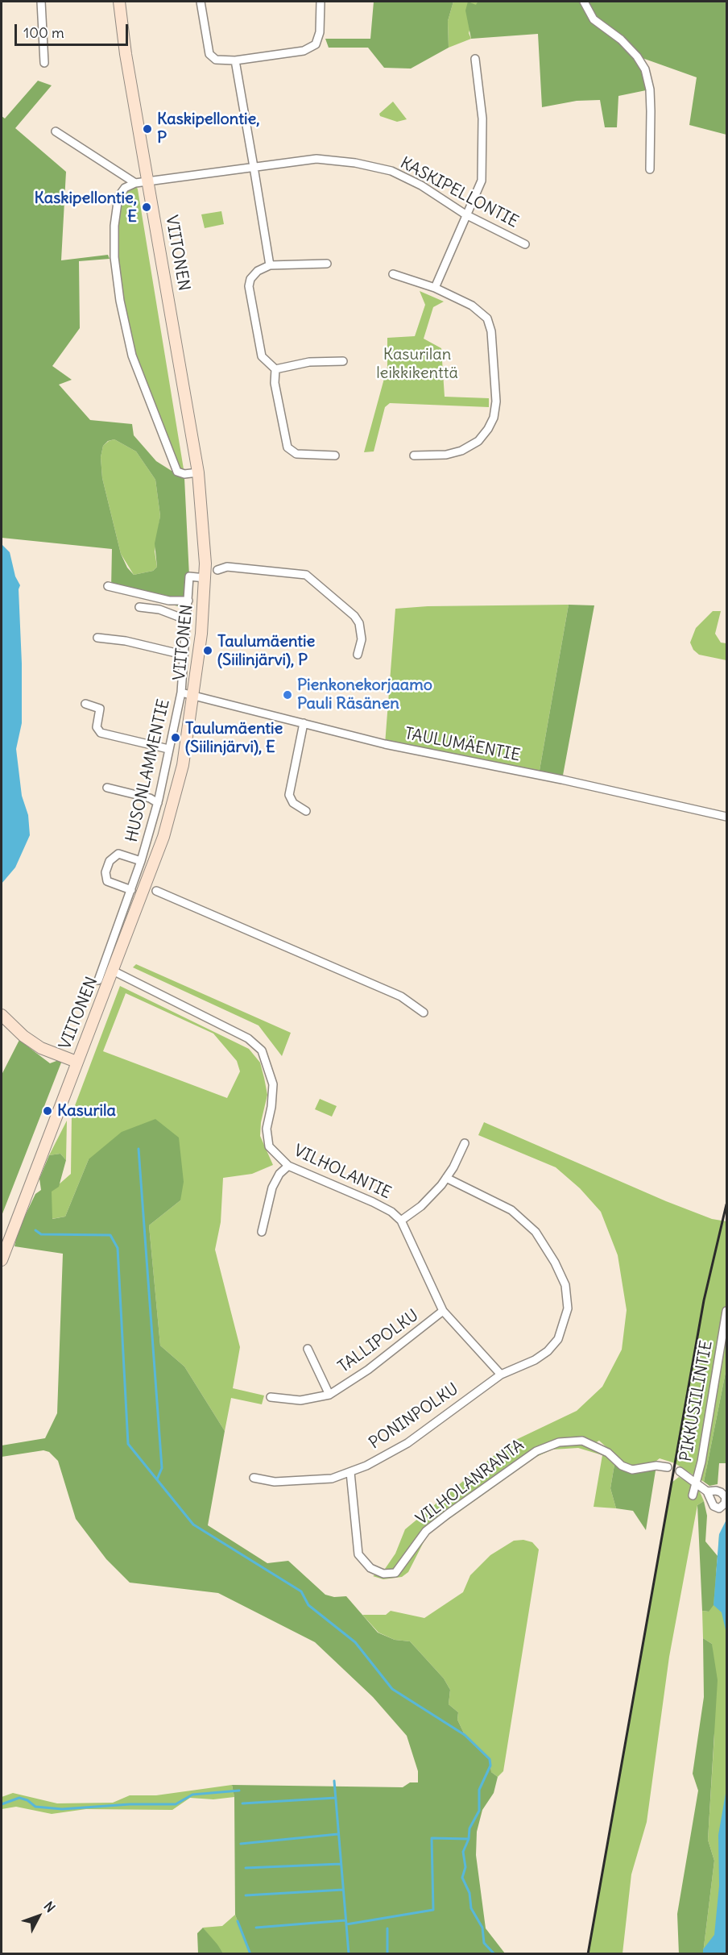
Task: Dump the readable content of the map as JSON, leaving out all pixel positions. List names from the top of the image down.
{
  "streets": {
    "main road": ["VIITONEN"],
    "street": [
      "KASKIPELLONTIE",
      "TAULUMÄENTIE",
      "HUSONLAMMENTIE",
      "VILHOLANTIE",
      "TALLIPOLKU",
      "PIKKUSIILINTIE",
      "PONINPOLKU",
      "VILHOLANRANTA"
    ]
  },
  "crossings": [
    ["KASKIPELLONTIE", "VIITONEN"],
    ["VIITONEN", "TAULUMÄENTIE"],
    ["VIITONEN", "HUSONLAMMENTIE"],
    ["VIITONEN", "VILHOLANTIE"],
    ["TAULUMÄENTIE", "HUSONLAMMENTIE"],
    ["VILHOLANTIE", "TALLIPOLKU"],
    ["VILHOLANTIE", "PONINPOLKU"],
    ["PONINPOLKU", "VILHOLANRANTA"]
  ],
  "parks": ["Kasurilan leikkikenttä"],
  "places": [
    "Kaskipellontie, P",
    "Kaskipellontie, E",
    "Taulumäentie (Siilinjärvi), P",
    "Pienkonekorjaamo Pauli Räsänen",
    "Taulumäentie (Siilinjärvi), E",
    "Kasurila"
  ],
  "scale_bar": "100 m",
  "north": "top right"
}
